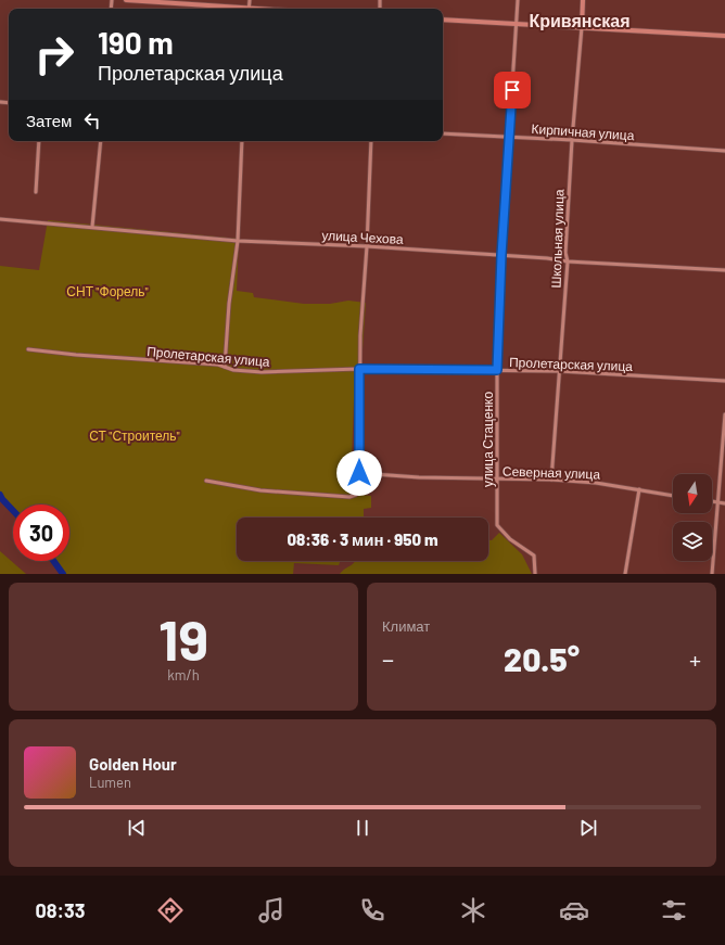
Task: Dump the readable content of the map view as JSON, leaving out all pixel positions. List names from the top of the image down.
{
  "streets": {
    "street": [
      "Кирпичная улица",
      "улица Чехова",
      "Школьная улица",
      "Пролетарская улица",
      "улица Стаценко",
      "Северная улица"
    ]
  },
  "crossings": [
    ["Кирпичная улица", "Школьная улица"],
    ["Кирпичная улица", "улица Стаценко"],
    ["улица Чехова", "Школьная улица"],
    ["улица Чехова", "улица Стаценко"],
    ["Школьная улица", "Пролетарская улица"],
    ["Школьная улица", "Северная улица"],
    ["Пролетарская улица", "улица Стаценко"],
    ["улица Стаценко", "Северная улица"]
  ],
  "districts": ["Кривянская"],
  "parks": ["СНТ \"Форель\"", "СТ \"Строитель\""],
  "north": "bottom",
  "page": {
    "turn": ["190 m", "Пролетарская улица"],
    "then": "Затем",
    "limit": "30",
    "trip": "08:36 · 3 мин · 950 m",
    "tile": [
      ["19", "km/h"],
      "Климат"
    ],
    "heat": ["−", "20.5°", "+"],
    "song": ["Golden Hour", "Lumen"],
    "tabs": "08:33"
  }
}
